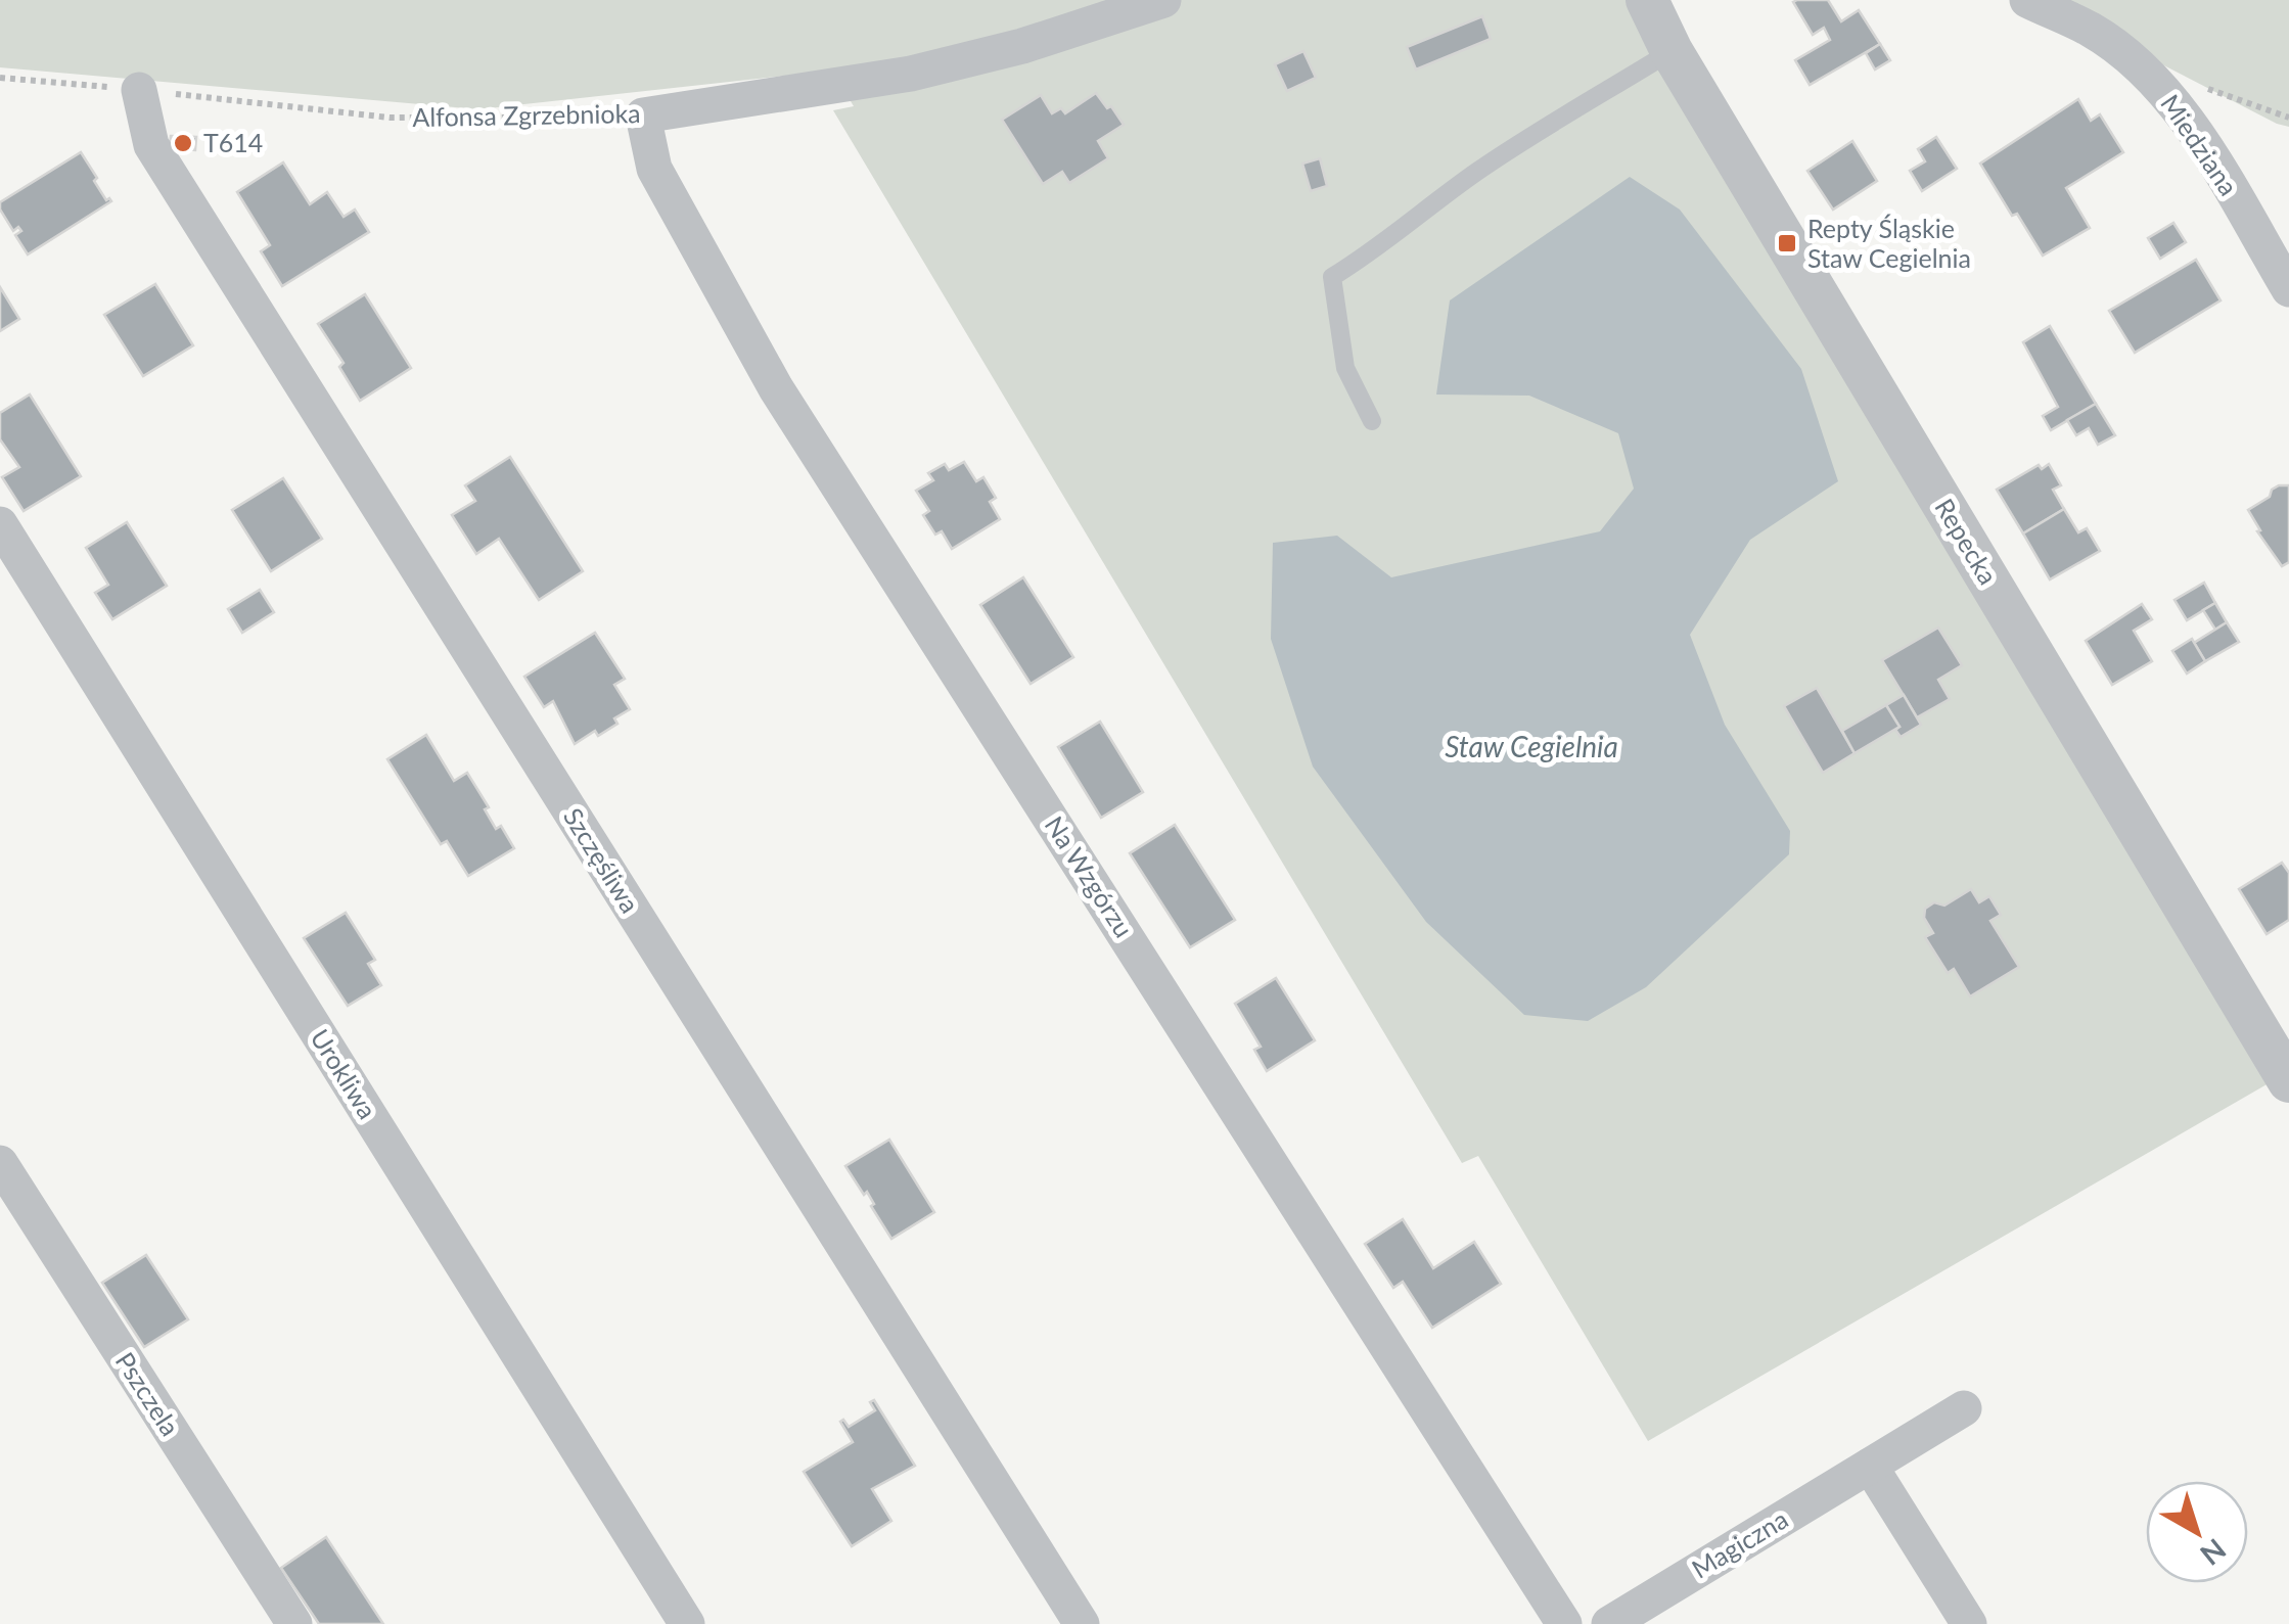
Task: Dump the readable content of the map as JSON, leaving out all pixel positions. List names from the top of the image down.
{
  "streets": {
    "street": [
      "Alfonsa Zgrzebnioka",
      "Miedziana",
      "Repecka",
      "Szczęśliwa",
      "Na Wzgórzu",
      "Urokliwa",
      "Pszczela",
      "Magiczna"
    ]
  },
  "crossings": [
    ["Alfonsa Zgrzebnioka", "Szczęśliwa"],
    ["Alfonsa Zgrzebnioka", "Na Wzgórzu"]
  ],
  "water": ["Staw Cegielnia"],
  "places": {
    "other": ["T614"],
    "transit": ["Repty Śląskie Staw Cegielnia"]
  },
  "north": "bottom right"
}
